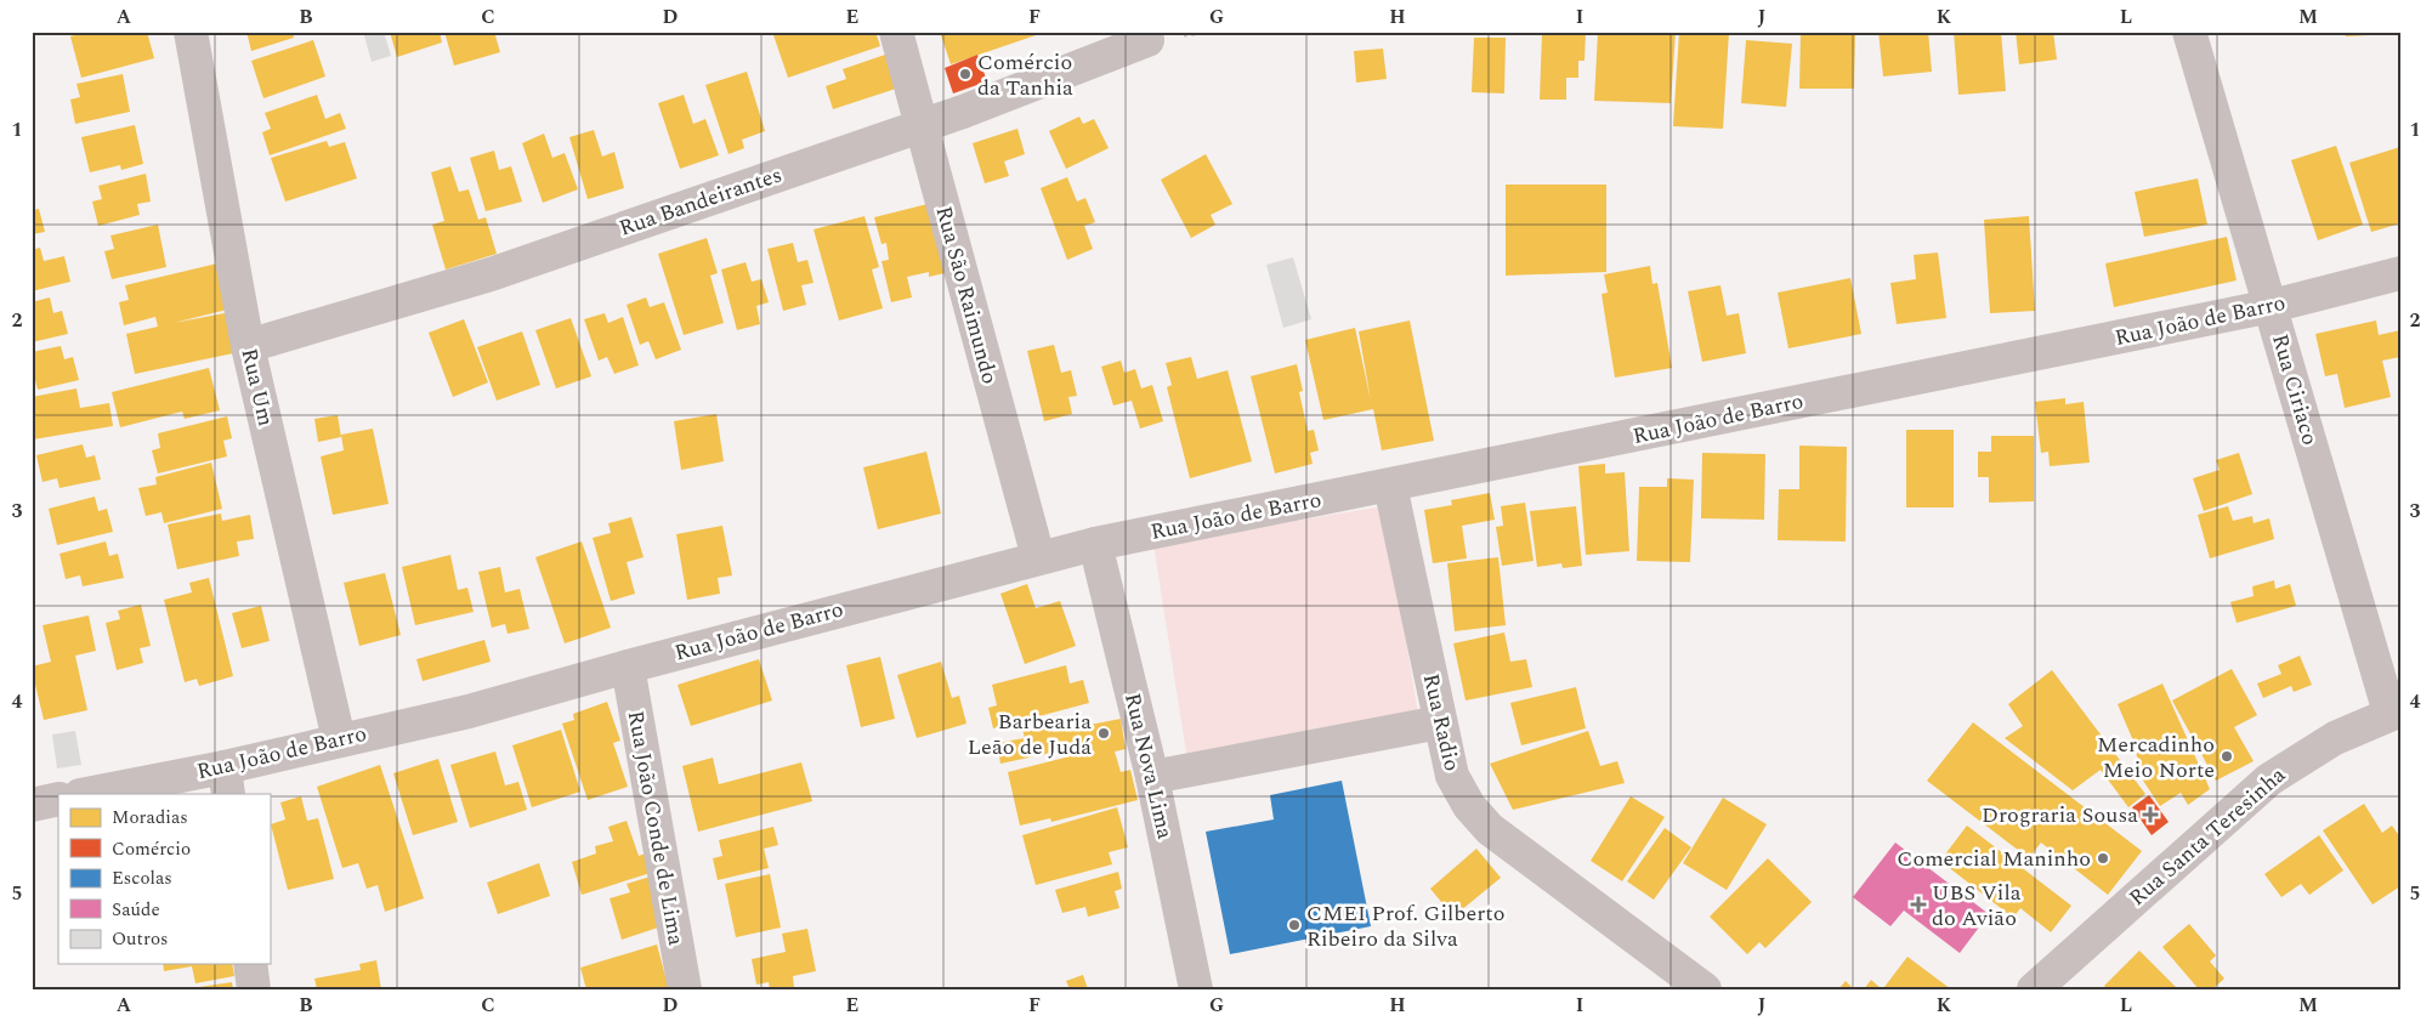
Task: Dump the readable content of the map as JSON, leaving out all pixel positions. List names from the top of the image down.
{
  "streets": {
    "street": [
      "Rua Bandeirantes",
      "Rua São Raimundo",
      "Rua João de Barro",
      "Rua Um",
      "Rua Ciriaco",
      "Rua Radio",
      "Rua Nova Lima",
      "Rua João Conde de Lima",
      "Rua Santa Teresinha"
    ]
  },
  "crossings": [
    ["Rua Bandeirantes", "Rua São Raimundo"],
    ["Rua Bandeirantes", "Rua Um"],
    ["Rua São Raimundo", "Rua João de Barro"],
    ["Rua João de Barro", "Rua Um"],
    ["Rua João de Barro", "Rua Ciriaco"],
    ["Rua João de Barro", "Rua Radio"],
    ["Rua João de Barro", "Rua Nova Lima"],
    ["Rua João de Barro", "Rua João Conde de Lima"],
    ["Rua Ciriaco", "Rua Santa Teresinha"]
  ],
  "places": {
    "other": [
      "Comércio da Tanhia",
      "Barbearia Leão de Judá",
      "Mercadinho Meio Norte",
      "Comercial Maninho",
      "CMEI Prof. Gilberto Ribeiro da Silva"
    ],
    "health": ["Drograria Sousa", "UBS Vila do Avião"]
  },
  "legend": [
    "Moradias",
    "Comércio",
    "Escolas",
    "Saúde",
    "Outros"
  ],
  "grid": {
    "columns": [
      "A",
      "B",
      "C",
      "D",
      "E",
      "F",
      "G",
      "H",
      "I",
      "J",
      "K",
      "L",
      "M"
    ],
    "rows": [
      "1",
      "2",
      "3",
      "4",
      "5"
    ]
  }
}
